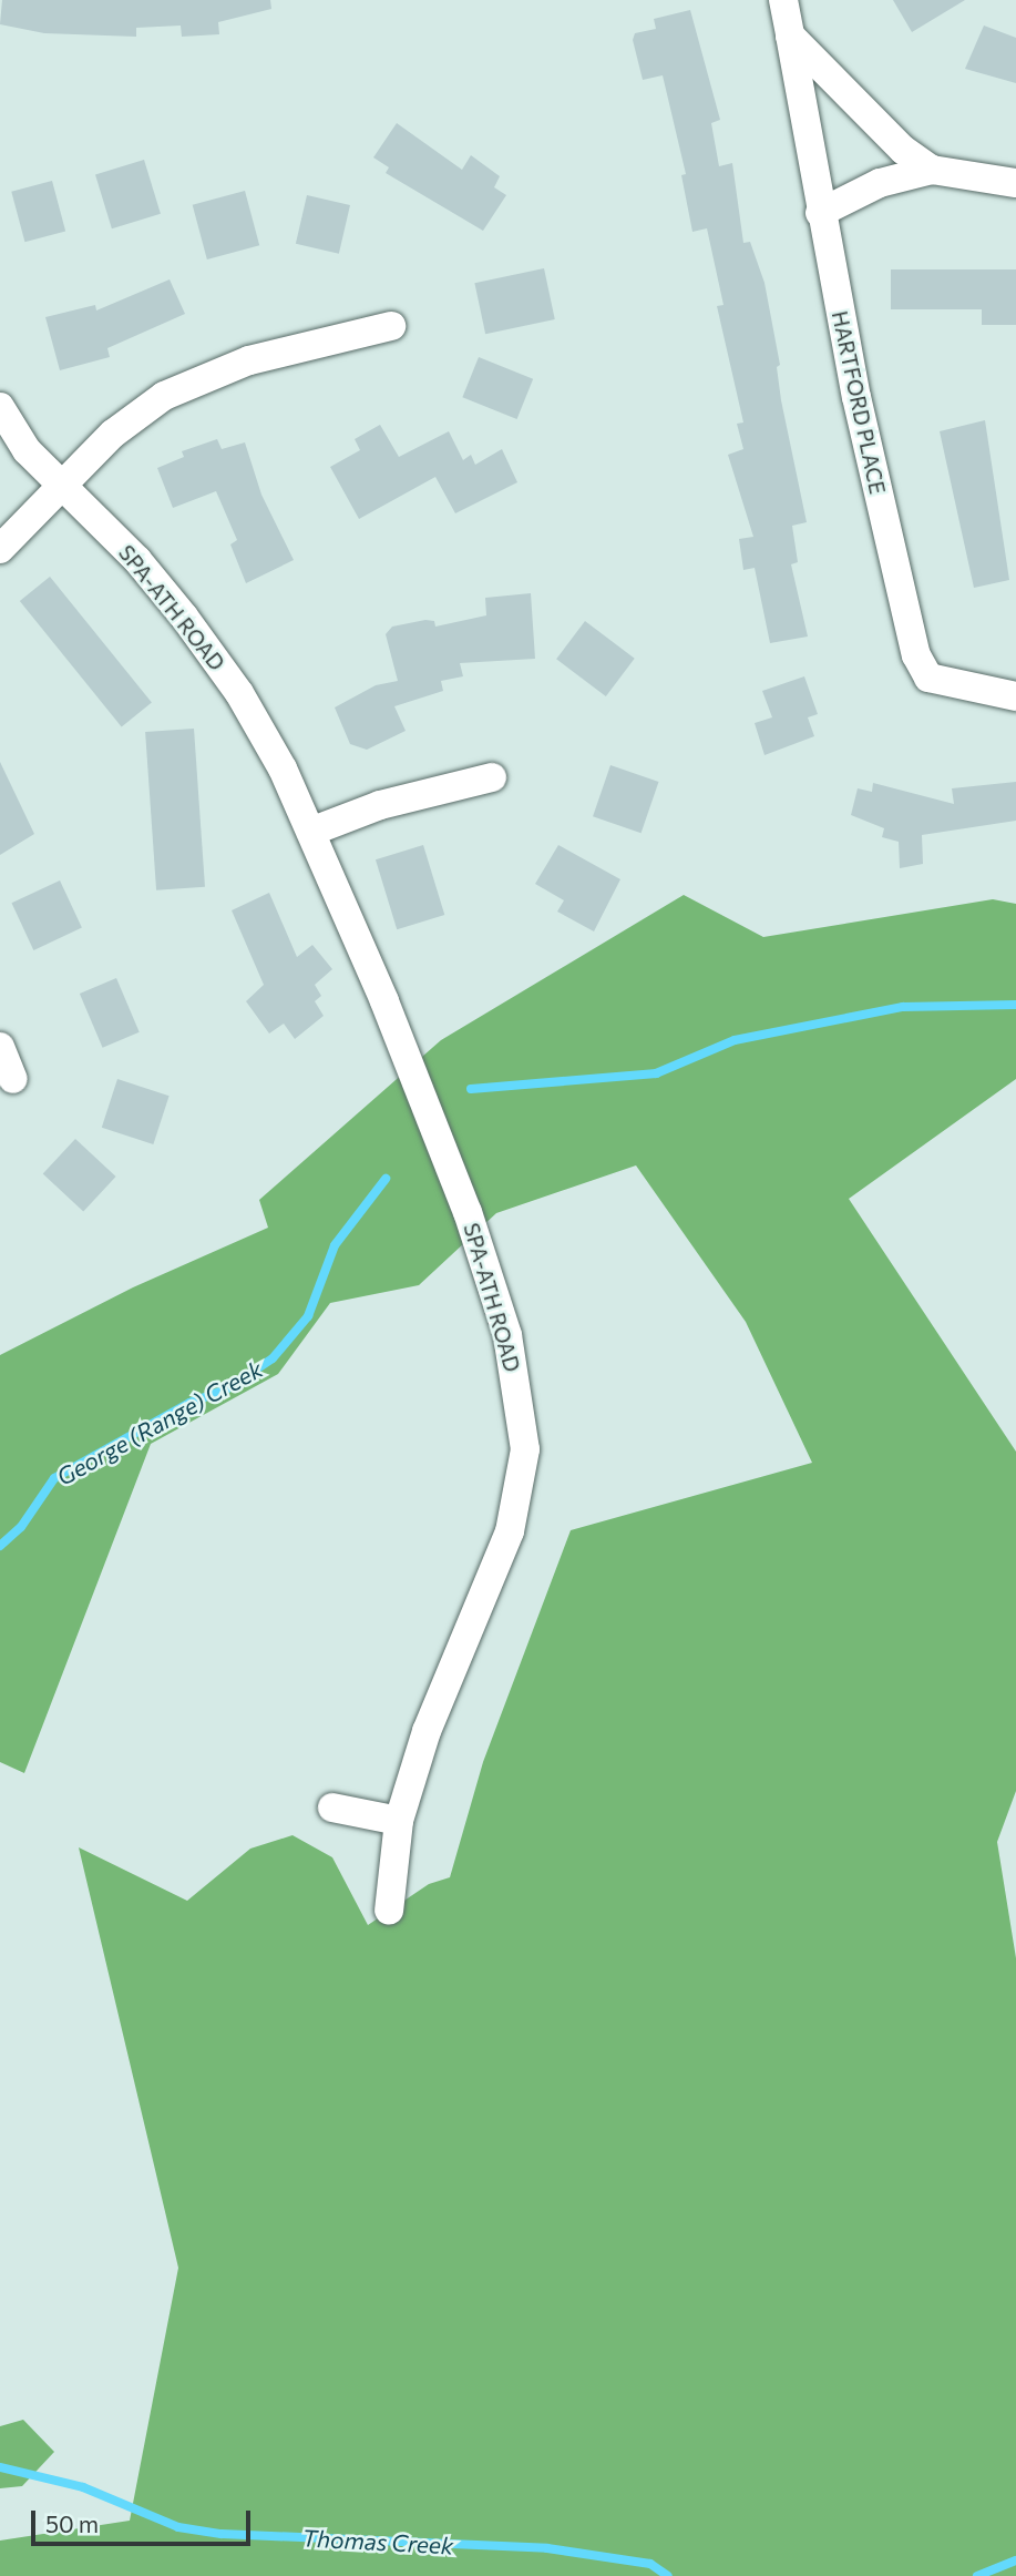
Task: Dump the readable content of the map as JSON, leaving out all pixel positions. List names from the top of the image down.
{
  "streets": {
    "street": ["HARTFORD PLACE", "SPA-ATH ROAD"]
  },
  "water": ["George (Range) Creek", "Thomas Creek"],
  "scale_bar": "50 m"
}
